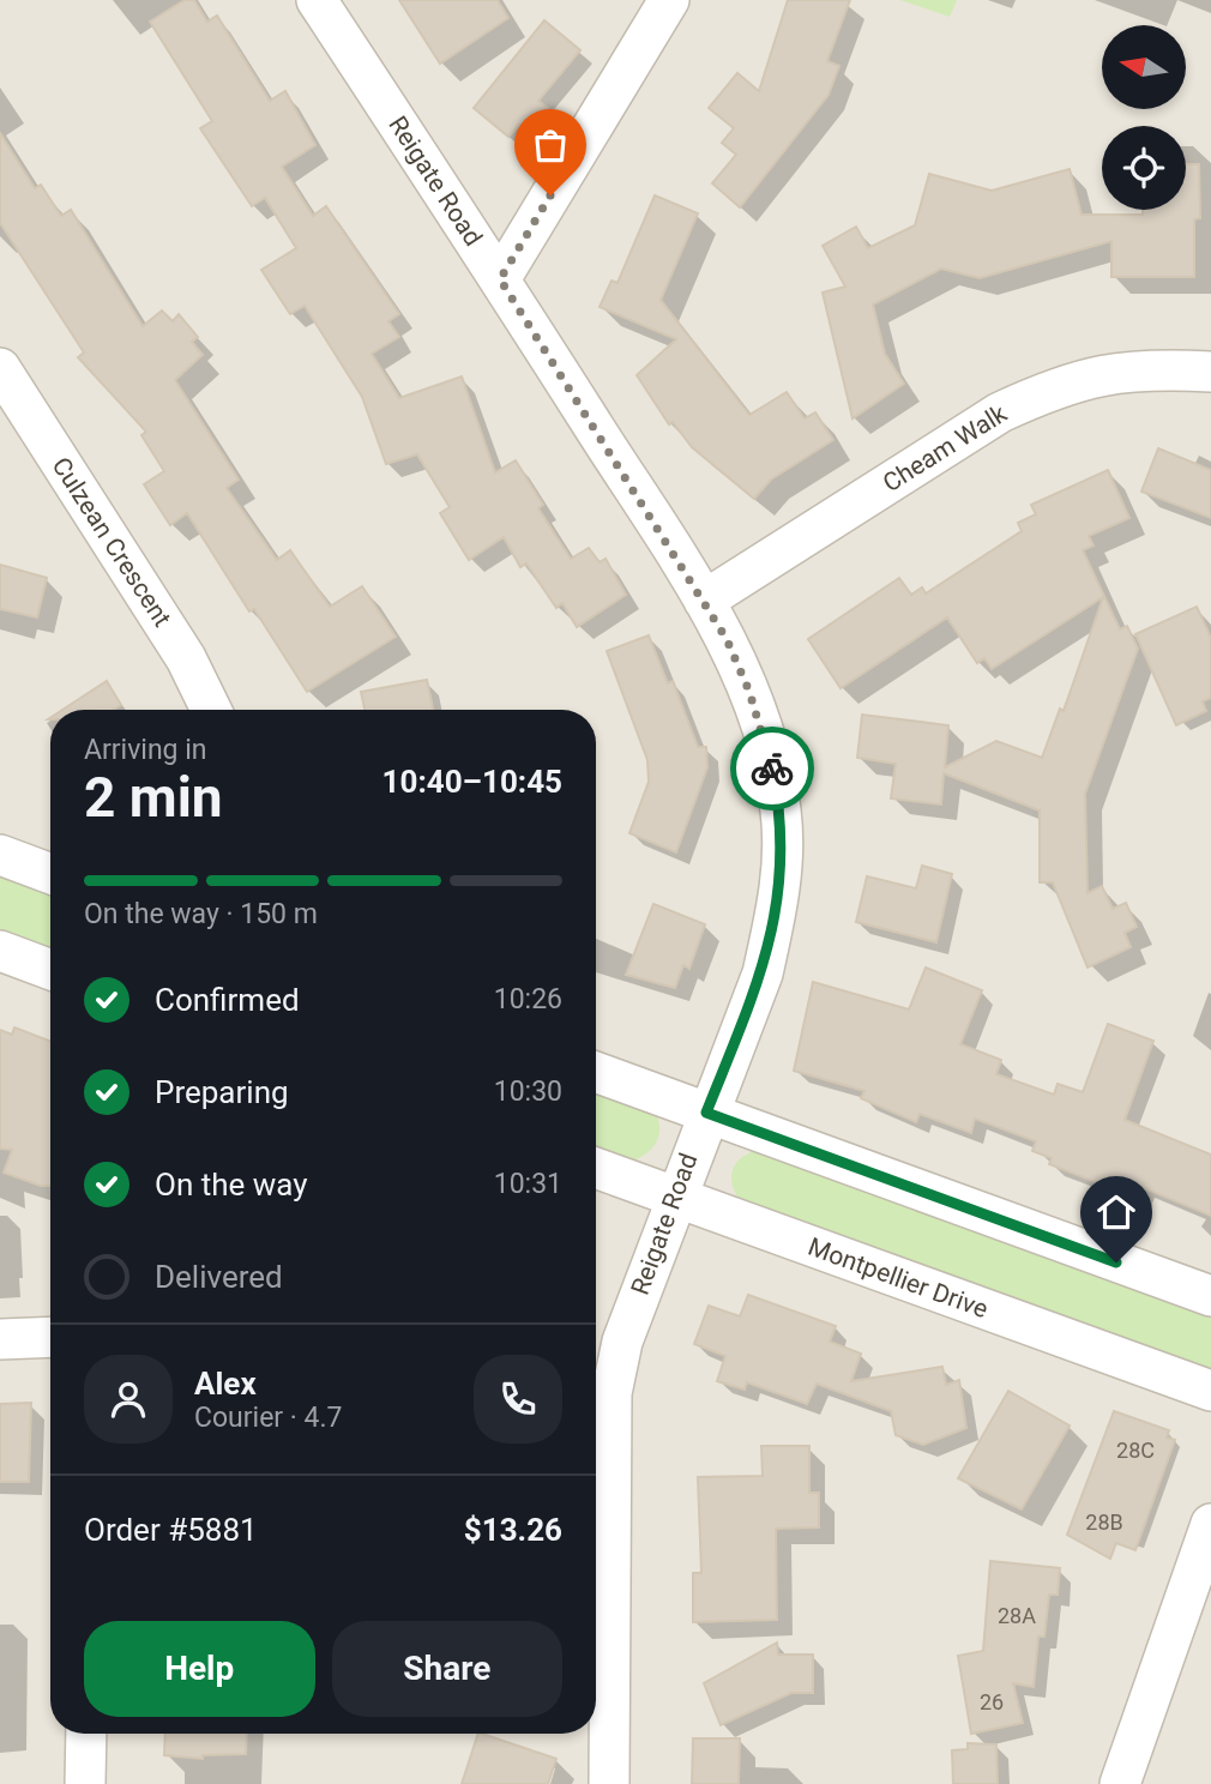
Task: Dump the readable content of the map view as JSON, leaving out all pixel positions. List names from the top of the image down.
{
  "streets": {
    "street": [
      "Reigate Road",
      "Cheam Walk",
      "Culzean Crescent",
      "Montpellier Drive"
    ]
  },
  "crossings": [
    ["Reigate Road", "Cheam Walk"],
    ["Reigate Road", "Montpellier Drive"]
  ],
  "house_numbers": [
    "28C",
    "28B",
    "28A",
    "26"
  ],
  "north": "left",
  "page": {
    "heading": ["2 min", "Arriving in", "10:40–10:45"],
    "panel": [
      "Alex",
      "Courier · 4.7",
      "Order #5881",
      "$13.26"
    ],
    "bar": "On the way · 150 m",
    "list": [
      ["Confirmed", "10:26"],
      ["Preparing", "10:30"],
      ["On the way", "10:31"],
      "Delivered"
    ],
    "buttons": ["Help", "Share"]
  }
}
